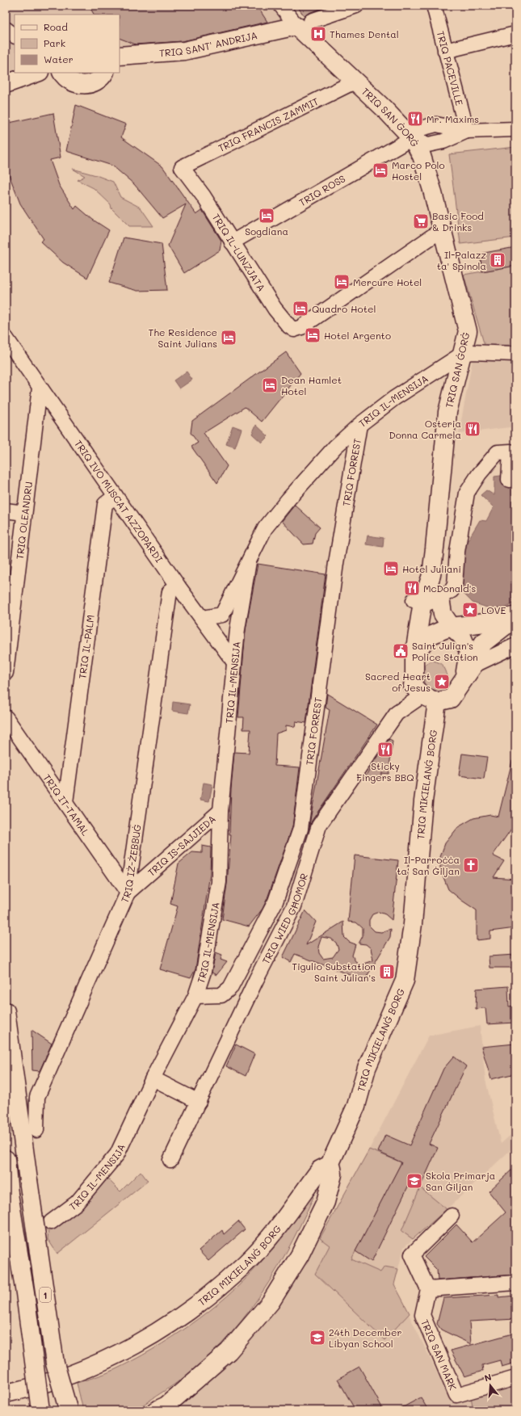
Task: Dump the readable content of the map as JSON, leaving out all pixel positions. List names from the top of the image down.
{
  "streets": {
    "main road": [
      "TRIQ SANT' ANDRIJA",
      "TRIQ SAN ĠORĠ",
      "TRIQ MIKIELANĠ BORG",
      "1"
    ],
    "street": [
      "TRIQ PACEVILLE",
      "TRIQ FRANCIS ZAMMIT",
      "TRIQ ROSS",
      "TRIQ IL-LUNZJATA",
      "TRIQ IL-MENSIJA",
      "TRIQ FORREST",
      "TRIQ IVO MUSCAT AZZOPARDI",
      "TRIQ OLEANDRU",
      "TRIQ IL-PALM",
      "TRIQ IT-TAMAL",
      "TRIQ IS-SAJJIEDA",
      "TRIQ IŻ-ŻEBBUĠ",
      "TRIQ WIED GĦOMOR",
      "TRIQ SAN MARK"
    ]
  },
  "crossings": [
    ["TRIQ SANT' ANDRIJA", "TRIQ SAN ĠORĠ"],
    ["TRIQ SAN ĠORĠ", "TRIQ FRANCIS ZAMMIT"],
    ["TRIQ SAN ĠORĠ", "TRIQ ROSS"],
    ["TRIQ SAN ĠORĠ", "TRIQ IL-LUNZJATA"],
    ["TRIQ SAN ĠORĠ", "TRIQ IL-MENSIJA"],
    ["TRIQ FRANCIS ZAMMIT", "TRIQ IL-LUNZJATA"],
    ["TRIQ ROSS", "TRIQ IL-LUNZJATA"],
    ["TRIQ IL-MENSIJA", "TRIQ FORREST"],
    ["TRIQ IL-MENSIJA", "TRIQ IVO MUSCAT AZZOPARDI"],
    ["TRIQ IL-MENSIJA", "TRIQ IS-SAJJIEDA"],
    ["TRIQ IVO MUSCAT AZZOPARDI", "TRIQ OLEANDRU"],
    ["TRIQ IVO MUSCAT AZZOPARDI", "TRIQ IL-PALM"],
    ["TRIQ IVO MUSCAT AZZOPARDI", "TRIQ IŻ-ŻEBBUĠ"],
    ["TRIQ IL-PALM", "TRIQ IT-TAMAL"],
    ["TRIQ MIKIELANĠ BORG", "TRIQ WIED GĦOMOR"],
    ["TRIQ IT-TAMAL", "TRIQ IS-SAJJIEDA"],
    ["TRIQ IT-TAMAL", "TRIQ IŻ-ŻEBBUĠ"],
    ["TRIQ IS-SAJJIEDA", "TRIQ IŻ-ŻEBBUĠ"]
  ],
  "places": {
    "hospital": ["Thames Dental"],
    "restaurant": [
      "Mr. Maxims",
      "Osteria Donna Carmela",
      "McDonald's",
      "Sticky Fingers BBQ"
    ],
    "hotel": [
      "Marco Polo Hostel",
      "Sogdiana",
      "Mercure Hotel",
      "Quadro Hotel",
      "Hotel Argento",
      "The Residence Saint Julians",
      "Dean Hamlet Hotel",
      "Hotel Juliani"
    ],
    "supermarket": ["Basic Food & Drinks"],
    "building": ["Il-Palazz ta' Spinola", "Tigulio Substation Saint Julian's"],
    "place": ["LOVE", "Sacred Heart of Jesus"],
    "public building": ["Saint Julian's Police Station"],
    "church": ["Il-Parroċċa ta' San Ġiljan"],
    "school or university": ["Skola Primarja San Ġiljan", "24th December Libyan School"]
  },
  "legend": ["Road", "Park", "Water"],
  "north": "top"
}
